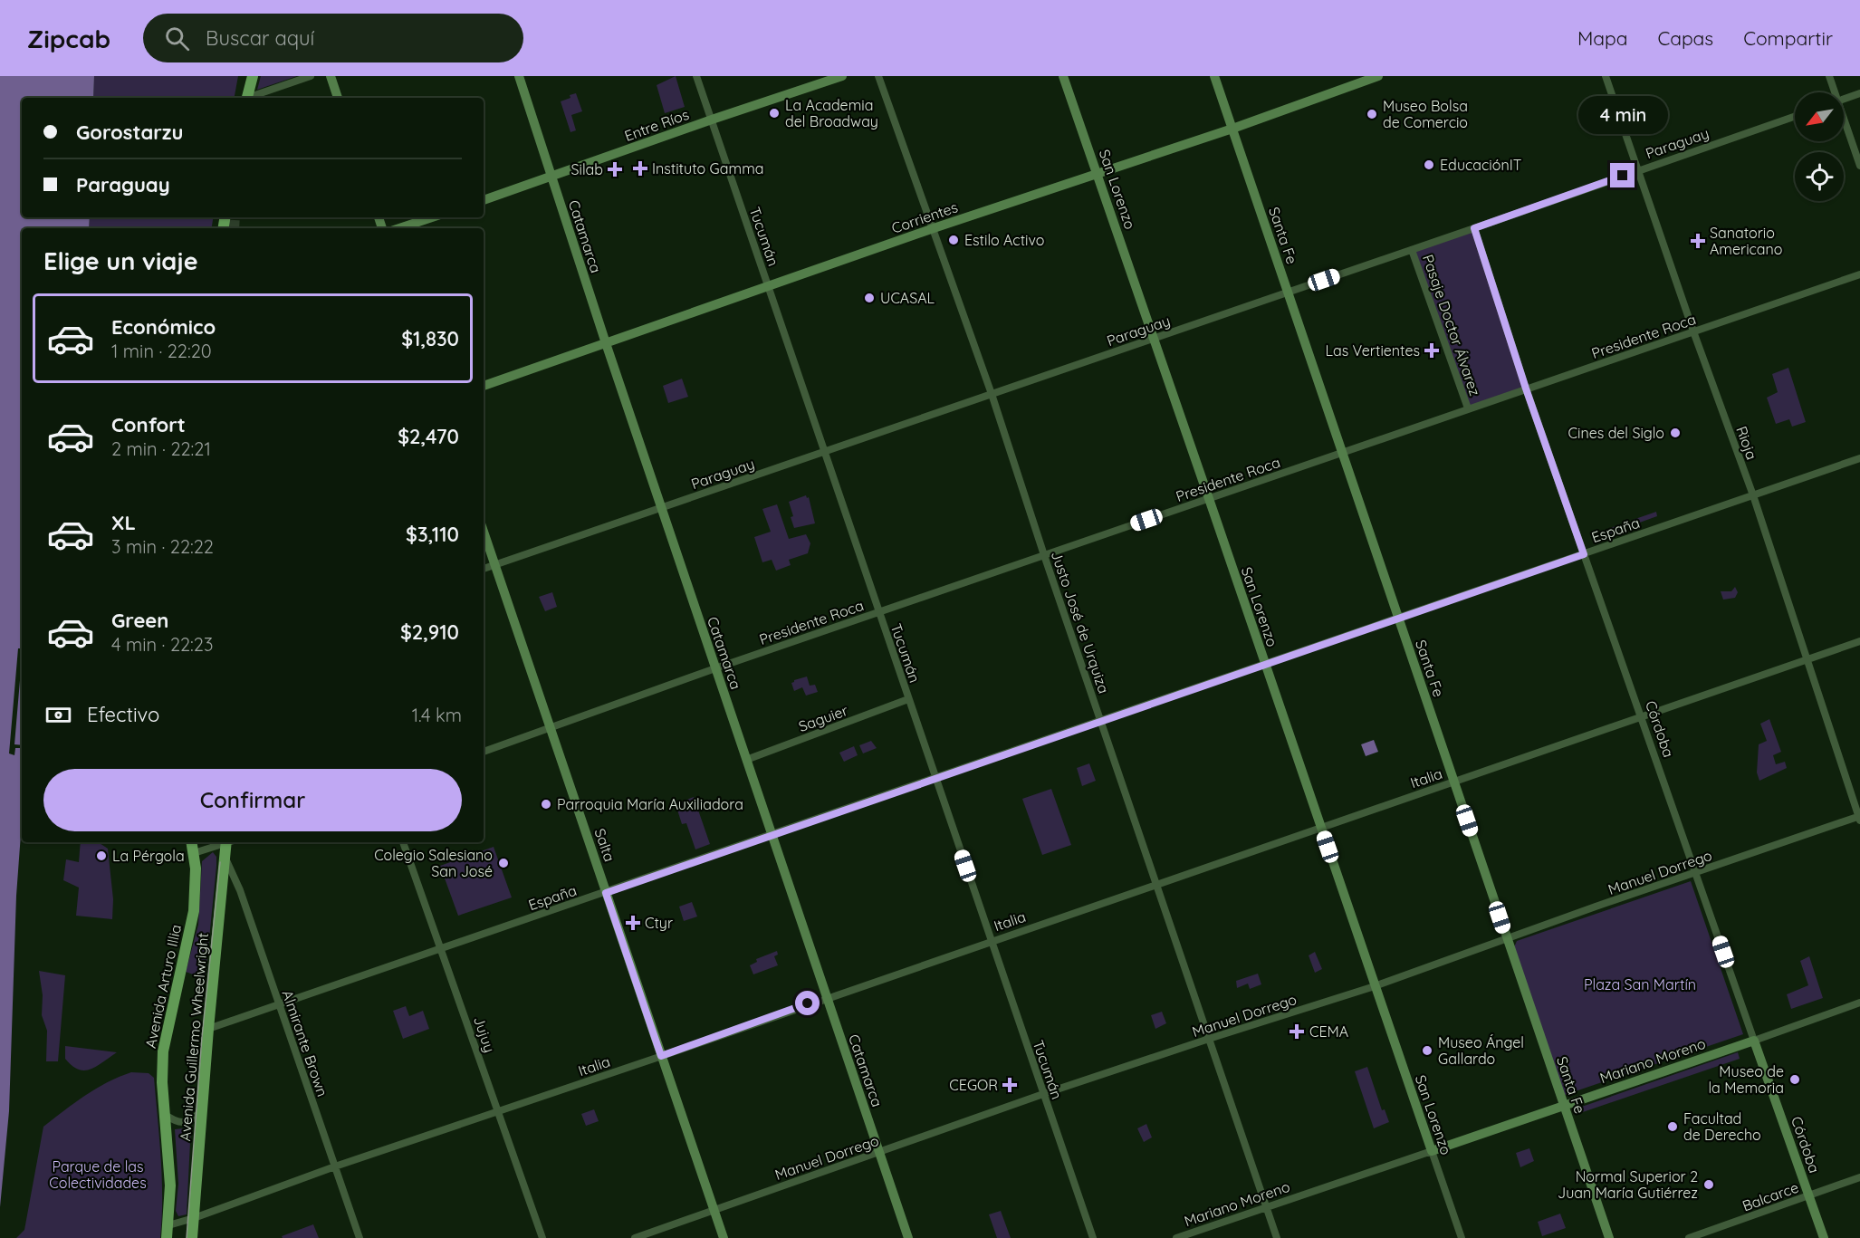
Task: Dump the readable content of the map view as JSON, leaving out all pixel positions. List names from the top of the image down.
{
  "streets": {
    "main road": [
      "Entre Ríos",
      "San Lorenzo",
      "Corrientes",
      "Santa Fe",
      "Catamarca",
      "Córdoba",
      "Salta",
      "Avenida Arturo Illia",
      "Avenida Guillermo Wheelwright",
      "Mariano Moreno"
    ],
    "street": [
      "Paraguay",
      "Tucumán",
      "Pasaje Doctor Álvarez",
      "Presidente Roca",
      "Rioja",
      "España",
      "Justo José de Urquiza",
      "Saguier",
      "Italia",
      "Manuel Dorrego",
      "Jujuy",
      "Almirante Brown",
      "Balcarce"
    ]
  },
  "crossings": [
    ["Entre Ríos", "Catamarca"],
    ["Entre Ríos", "Tucumán"],
    ["Paraguay", "San Lorenzo"],
    ["Paraguay", "Santa Fe"],
    ["Paraguay", "Catamarca"],
    ["Paraguay", "Tucumán"],
    ["Paraguay", "Pasaje Doctor Álvarez"],
    ["Paraguay", "Rioja"],
    ["Paraguay", "Justo José de Urquiza"],
    ["Paraguay", "Córdoba"],
    ["Paraguay", "Salta"],
    ["San Lorenzo", "Corrientes"],
    ["San Lorenzo", "Presidente Roca"],
    ["San Lorenzo", "España"],
    ["San Lorenzo", "Italia"],
    ["San Lorenzo", "Manuel Dorrego"],
    ["San Lorenzo", "Mariano Moreno"],
    ["Corrientes", "Santa Fe"],
    ["Corrientes", "Catamarca"],
    ["Corrientes", "Tucumán"],
    ["Corrientes", "Justo José de Urquiza"],
    ["Santa Fe", "Presidente Roca"],
    ["Santa Fe", "España"],
    ["Santa Fe", "Italia"],
    ["Santa Fe", "Manuel Dorrego"],
    ["Santa Fe", "Mariano Moreno"],
    ["Catamarca", "Presidente Roca"],
    ["Catamarca", "España"],
    ["Catamarca", "Saguier"],
    ["Catamarca", "Italia"],
    ["Catamarca", "Manuel Dorrego"],
    ["Tucumán", "Presidente Roca"],
    ["Tucumán", "España"],
    ["Tucumán", "Saguier"],
    ["Tucumán", "Italia"],
    ["Tucumán", "Manuel Dorrego"],
    ["Pasaje Doctor Álvarez", "Presidente Roca"],
    ["Presidente Roca", "Rioja"],
    ["Presidente Roca", "Justo José de Urquiza"],
    ["Presidente Roca", "Córdoba"],
    ["Presidente Roca", "Salta"],
    ["Rioja", "España"],
    ["Rioja", "Italia"],
    ["Rioja", "Manuel Dorrego"],
    ["España", "Justo José de Urquiza"],
    ["España", "Córdoba"],
    ["España", "Salta"],
    ["España", "Jujuy"],
    ["España", "Avenida Guillermo Wheelwright"],
    ["España", "Almirante Brown"],
    ["Justo José de Urquiza", "Italia"],
    ["Justo José de Urquiza", "Manuel Dorrego"],
    ["Justo José de Urquiza", "Mariano Moreno"],
    ["Córdoba", "Italia"],
    ["Córdoba", "Manuel Dorrego"],
    ["Córdoba", "Mariano Moreno"],
    ["Córdoba", "Balcarce"],
    ["Italia", "Salta"],
    ["Italia", "Avenida Arturo Illia"],
    ["Italia", "Jujuy"],
    ["Italia", "Avenida Guillermo Wheelwright"],
    ["Italia", "Almirante Brown"],
    ["Salta", "Manuel Dorrego"],
    ["Avenida Guillermo Wheelwright", "Almirante Brown"]
  ],
  "parks": ["Plaza San Martín", "Parque de las Colectividades"],
  "places": {
    "other": [
      "La Academia del Broadway",
      "Museo Bolsa de Comercio",
      "EducaciónIT",
      "Estilo Activo",
      "UCASAL",
      "Cines del Siglo",
      "Parroquia María Auxiliadora",
      "La Pérgola",
      "Colegio Salesiano San José",
      "Museo Ángel Gallardo",
      "Museo de la Memoria",
      "Facultad de Derecho",
      "Normal Superior 2 Juan María Gutiérrez"
    ],
    "health": [
      "Instituto Gamma",
      "Silab",
      "Sanatorio Americano",
      "Las Vertientes",
      "Ctyr",
      "CEMA",
      "CEGOR"
    ]
  },
  "north": "bottom left",
  "page": {
    "header": "Zipcab",
    "search": "Buscar aquí",
    "nav": ["Mapa", "Capas", "Compartir"],
    "bubble": "4 min",
    "banner": ["Gorostarzu", "Paraguay"],
    "heading": "Elige un viaje",
    "list": [
      {
        "name": "Económico",
        "note": "1 min · 22:20",
        "value": "$1,830"
      },
      {
        "name": "Confort",
        "note": "2 min · 22:21",
        "value": "$2,470"
      },
      {
        "name": "XL",
        "note": "3 min · 22:22",
        "value": "$3,110"
      },
      {
        "name": "Green",
        "note": "4 min · 22:23",
        "value": "$2,910"
      }
    ],
    "pay": ["Efectivo", "1.4 km"],
    "buttons": "Confirmar"
  }
}
